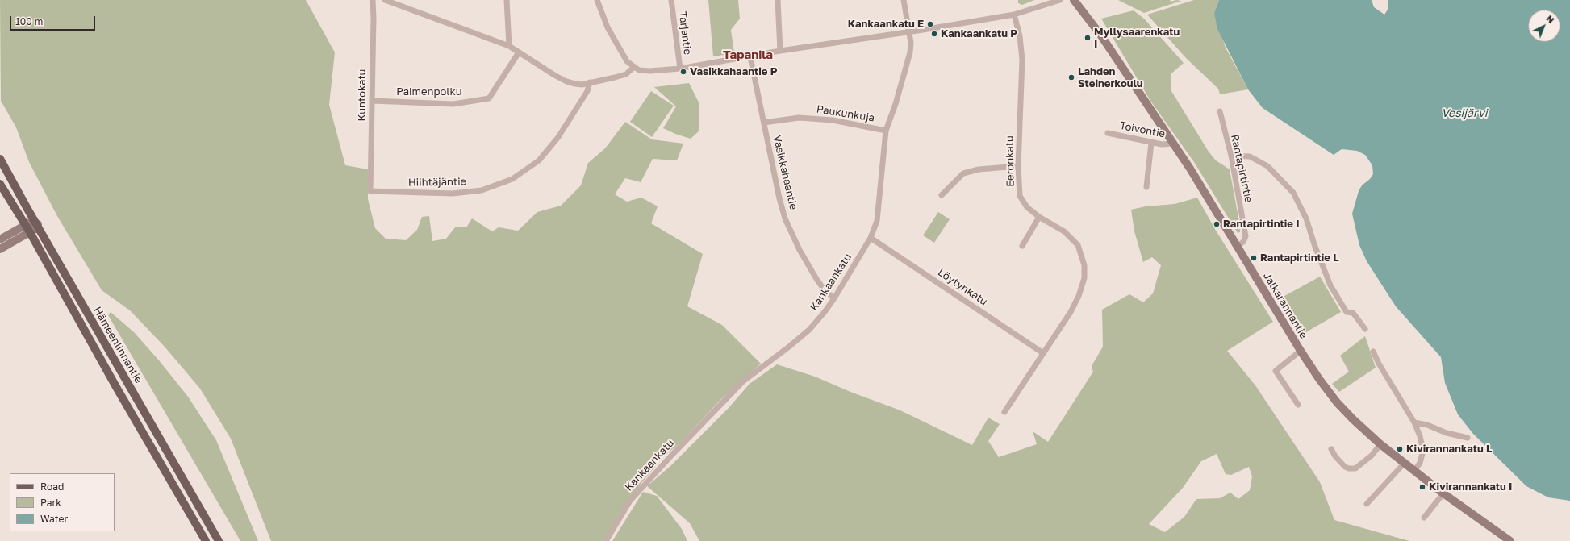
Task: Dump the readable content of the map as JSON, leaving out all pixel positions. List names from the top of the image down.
{
  "streets": {
    "main road": ["Jalkarannantie", "Hämeenlinnantie"],
    "street": [
      "Tarjantie",
      "Paimenpolku",
      "Kuntokatu",
      "Paukunkuja",
      "Toivontie",
      "Eeronkatu",
      "Rantapirtintie",
      "Vasikkahaantie",
      "Hiihtäjäntie",
      "Kankaankatu",
      "Löytynkatu"
    ]
  },
  "crossings": [
    ["Paimenpolku", "Kuntokatu"],
    ["Kuntokatu", "Hiihtäjäntie"],
    ["Paukunkuja", "Vasikkahaantie"],
    ["Paukunkuja", "Kankaankatu"],
    ["Toivontie", "Jalkarannantie"],
    ["Eeronkatu", "Löytynkatu"],
    ["Rantapirtintie", "Jalkarannantie"],
    ["Vasikkahaantie", "Kankaankatu"],
    ["Kankaankatu", "Löytynkatu"]
  ],
  "districts": ["Tapanila"],
  "water": ["Vesijärvi"],
  "places": [
    "Kankaankatu E",
    "Kankaankatu P",
    "Myllysaarenkatu I",
    "Vasikkahaantie P",
    "Lahden Steinerkoulu",
    "Rantapirtintie I",
    "Rantapirtintie L",
    "Kivirannankatu L",
    "Kivirannankatu I"
  ],
  "legend": ["Road", "Park", "Water"],
  "scale_bar": "100 m",
  "north": "top right"
}
